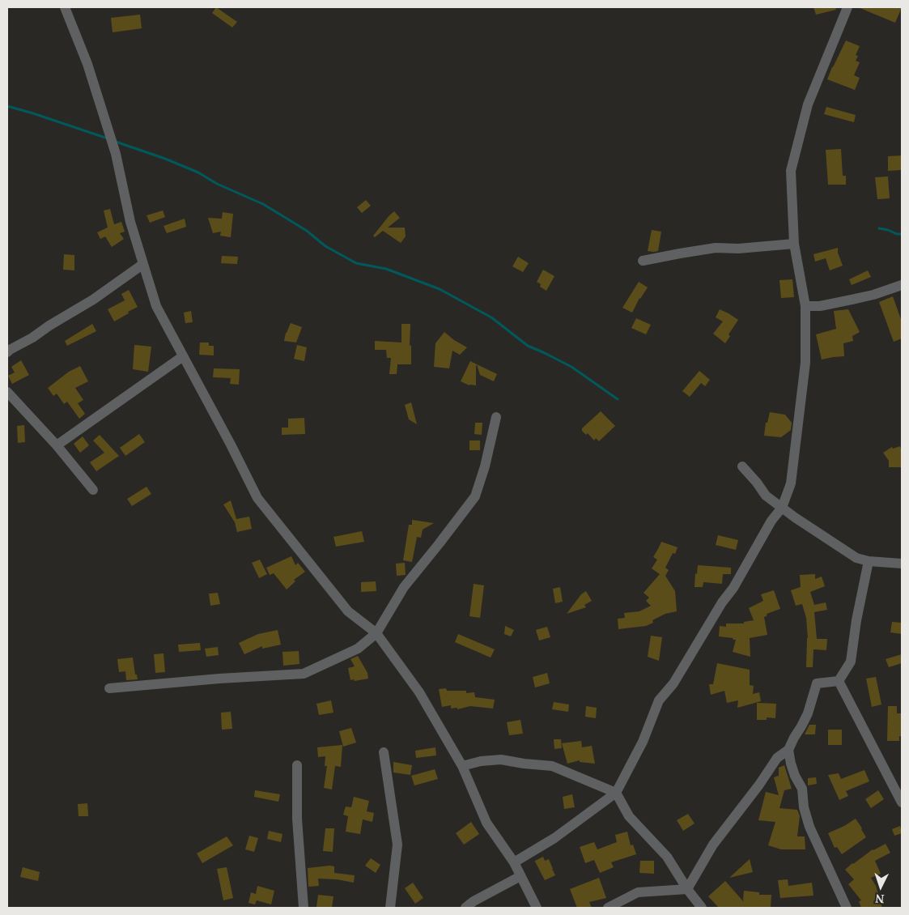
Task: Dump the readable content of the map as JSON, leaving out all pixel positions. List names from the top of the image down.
{
  "north": "bottom"
}
